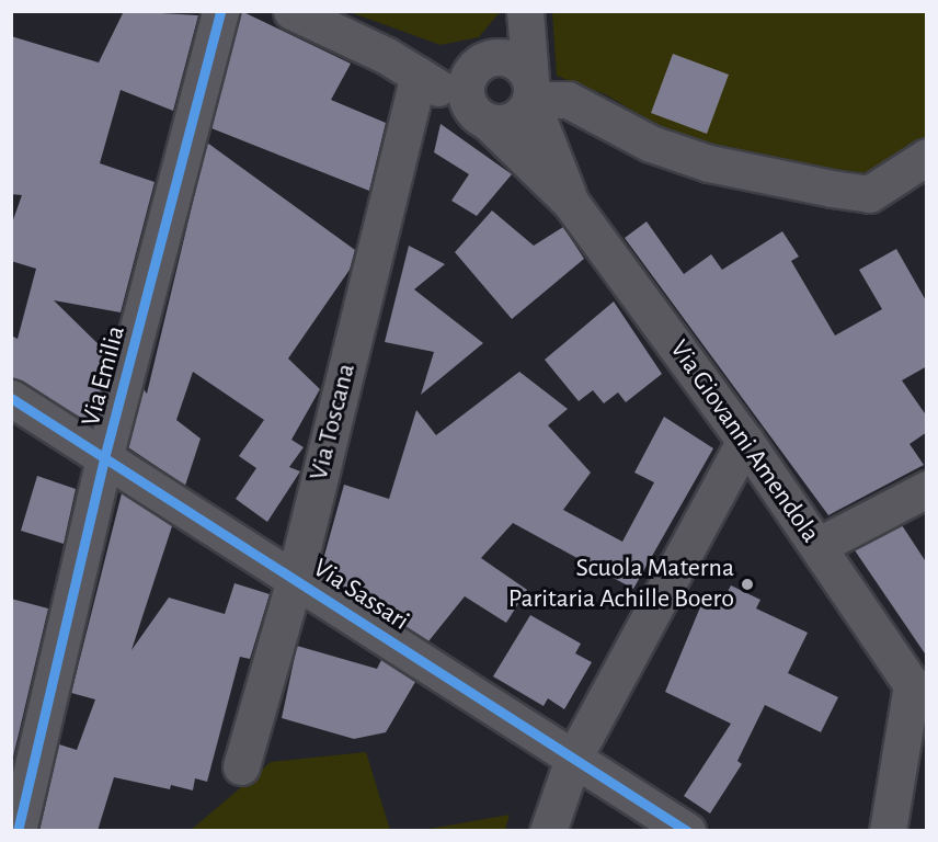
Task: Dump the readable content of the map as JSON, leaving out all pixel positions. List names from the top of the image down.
{
  "streets": {
    "street": [
      "Via Emilia",
      "Via Toscana",
      "Via Giovanni Amendola",
      "Via Sassari"
    ]
  },
  "crossings": [
    ["Via Emilia", "Via Sassari"],
    ["Via Toscana", "Via Giovanni Amendola"],
    ["Via Toscana", "Via Sassari"]
  ],
  "places": ["Scuola Materna Paritaria Achille Boero"]
}
